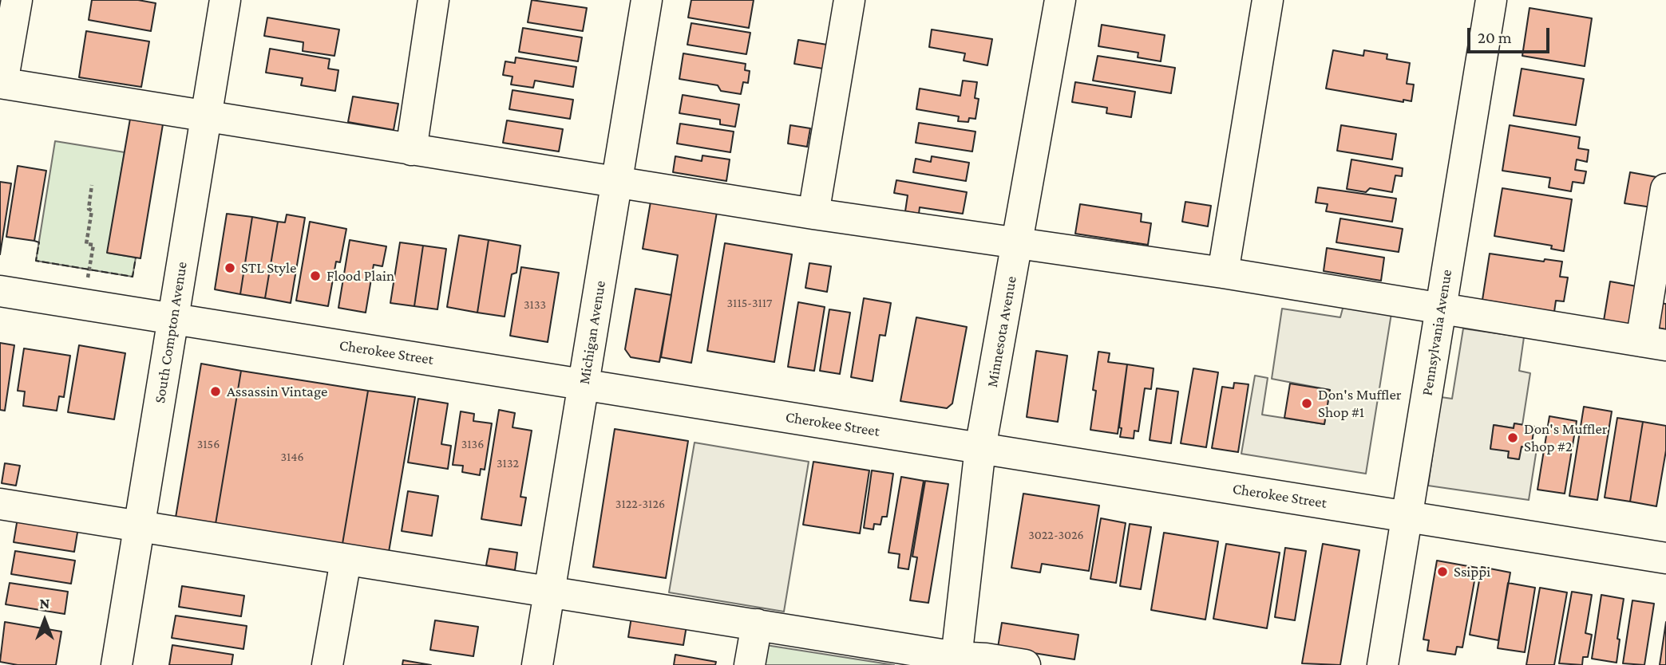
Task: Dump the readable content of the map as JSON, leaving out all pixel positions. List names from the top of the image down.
{
  "streets": {
    "street": [
      "Minnesota Avenue",
      "South Compton Avenue",
      "Michigan Avenue",
      "Pennsylvania Avenue",
      "Cherokee Street"
    ]
  },
  "crossings": [
    ["Minnesota Avenue", "Cherokee Street"],
    ["South Compton Avenue", "Cherokee Street"],
    ["Michigan Avenue", "Cherokee Street"],
    ["Pennsylvania Avenue", "Cherokee Street"]
  ],
  "places": [
    "STL Style",
    "Flood Plain",
    "Assassin Vintage",
    "Don's Muffler Shop #1",
    "Don's Muffler Shop #2",
    "Ssippi"
  ],
  "house_numbers": [
    "3115-3117",
    "3133",
    "3156",
    "3136",
    "3146",
    "3132",
    "3122-3126",
    "3022-3026"
  ],
  "scale_bar": "20 m",
  "north": "top"
}
